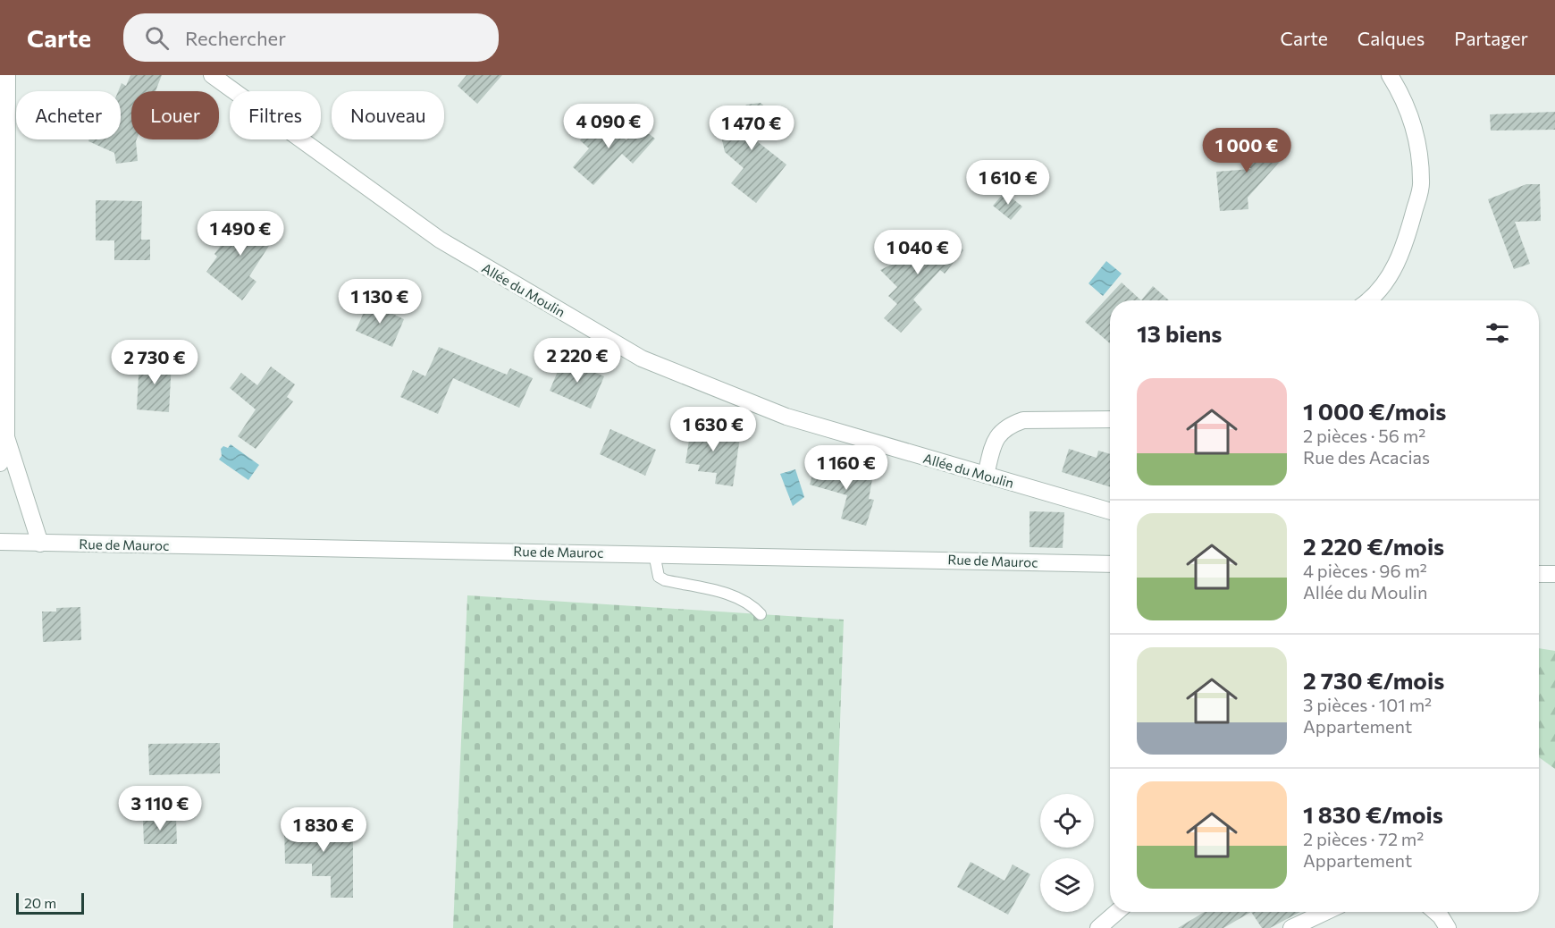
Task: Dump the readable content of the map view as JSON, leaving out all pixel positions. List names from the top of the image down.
{
  "streets": {
    "street": ["Allée du Moulin", "Rue de Mauroc"]
  },
  "scale_bar": "20 m",
  "page": {
    "header": "Carte",
    "search": "Rechercher",
    "nav": ["Carte", "Calques", "Partager"],
    "chip": [
      "Acheter",
      "Louer",
      "Filtres",
      "Nouveau"
    ],
    "price": [
      "4 090 €",
      "1 470 €",
      "1 000 €",
      "1 610 €",
      "1 490 €",
      "1 040 €",
      "1 130 €",
      "2 220 €",
      "2 730 €",
      "1 630 €",
      "1 160 €",
      "3 110 €",
      "1 830 €"
    ],
    "heading": "13 biens",
    "list": [
      {
        "name": "1 000 €/mois",
        "note": "2 pièces · 56 m² · Rue des Acacias"
      },
      {
        "name": "2 220 €/mois",
        "note": "4 pièces · 96 m² · Allée du Moulin"
      },
      {
        "name": "2 730 €/mois",
        "note": "3 pièces · 101 m² · Appartement"
      },
      {
        "name": "1 830 €/mois",
        "note": "2 pièces · 72 m² · Appartement"
      }
    ],
    "scale": "20 m"
  }
}
